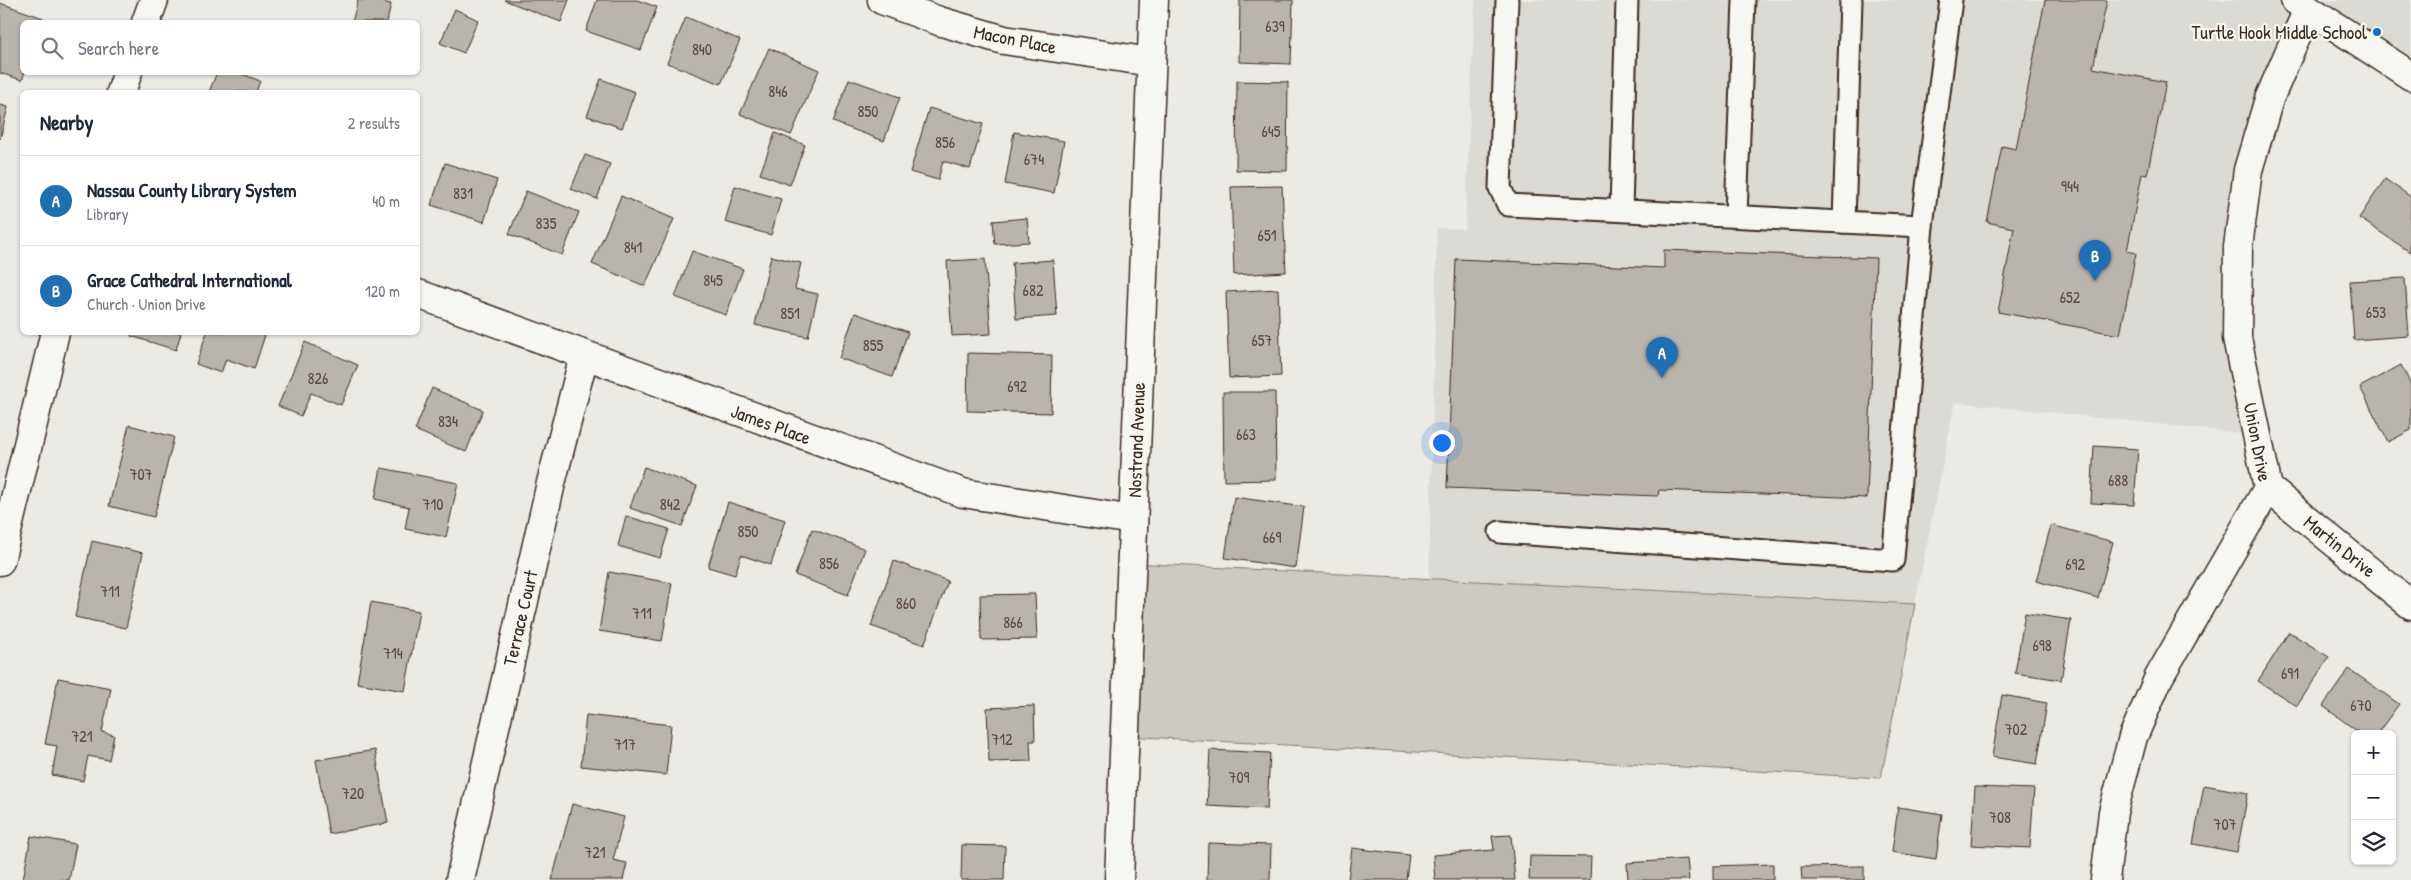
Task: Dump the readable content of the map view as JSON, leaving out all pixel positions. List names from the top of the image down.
{
  "streets": {
    "street": [
      "Macon Place",
      "James Place",
      "Nostrand Avenue",
      "Union Drive",
      "Martin Drive",
      "Terrace Court"
    ]
  },
  "crossings": [
    ["Macon Place", "Nostrand Avenue"],
    ["James Place", "Nostrand Avenue"],
    ["James Place", "Terrace Court"],
    ["Union Drive", "Martin Drive"]
  ],
  "places": ["Turtle Hook Middle School"],
  "house_numbers": [
    "639",
    "840",
    "846",
    "850",
    "645",
    "856",
    "674",
    "944",
    "831",
    "835",
    "651",
    "841",
    "845",
    "682",
    "652",
    "653",
    "851",
    "657",
    "855",
    "826",
    "692",
    "834",
    "663",
    "707",
    "688",
    "710",
    "842",
    "850",
    "669",
    "856",
    "692",
    "711",
    "860",
    "711",
    "866",
    "698",
    "714",
    "691",
    "670",
    "702",
    "721",
    "712",
    "717",
    "709",
    "720",
    "708",
    "707",
    "721"
  ],
  "page": {
    "search": "Search here",
    "heading": ["Nearby", "2 results"],
    "list": [
      {
        "mark": "A",
        "name": "Nassau County Library System",
        "note": "Library",
        "value": "40 m"
      },
      {
        "mark": "B",
        "name": "Grace Cathedral International",
        "note": "Church · Union Drive",
        "value": "120 m"
      }
    ],
    "pins": ["B", "A"],
    "map_buttons": ["+", "−"]
  }
}
